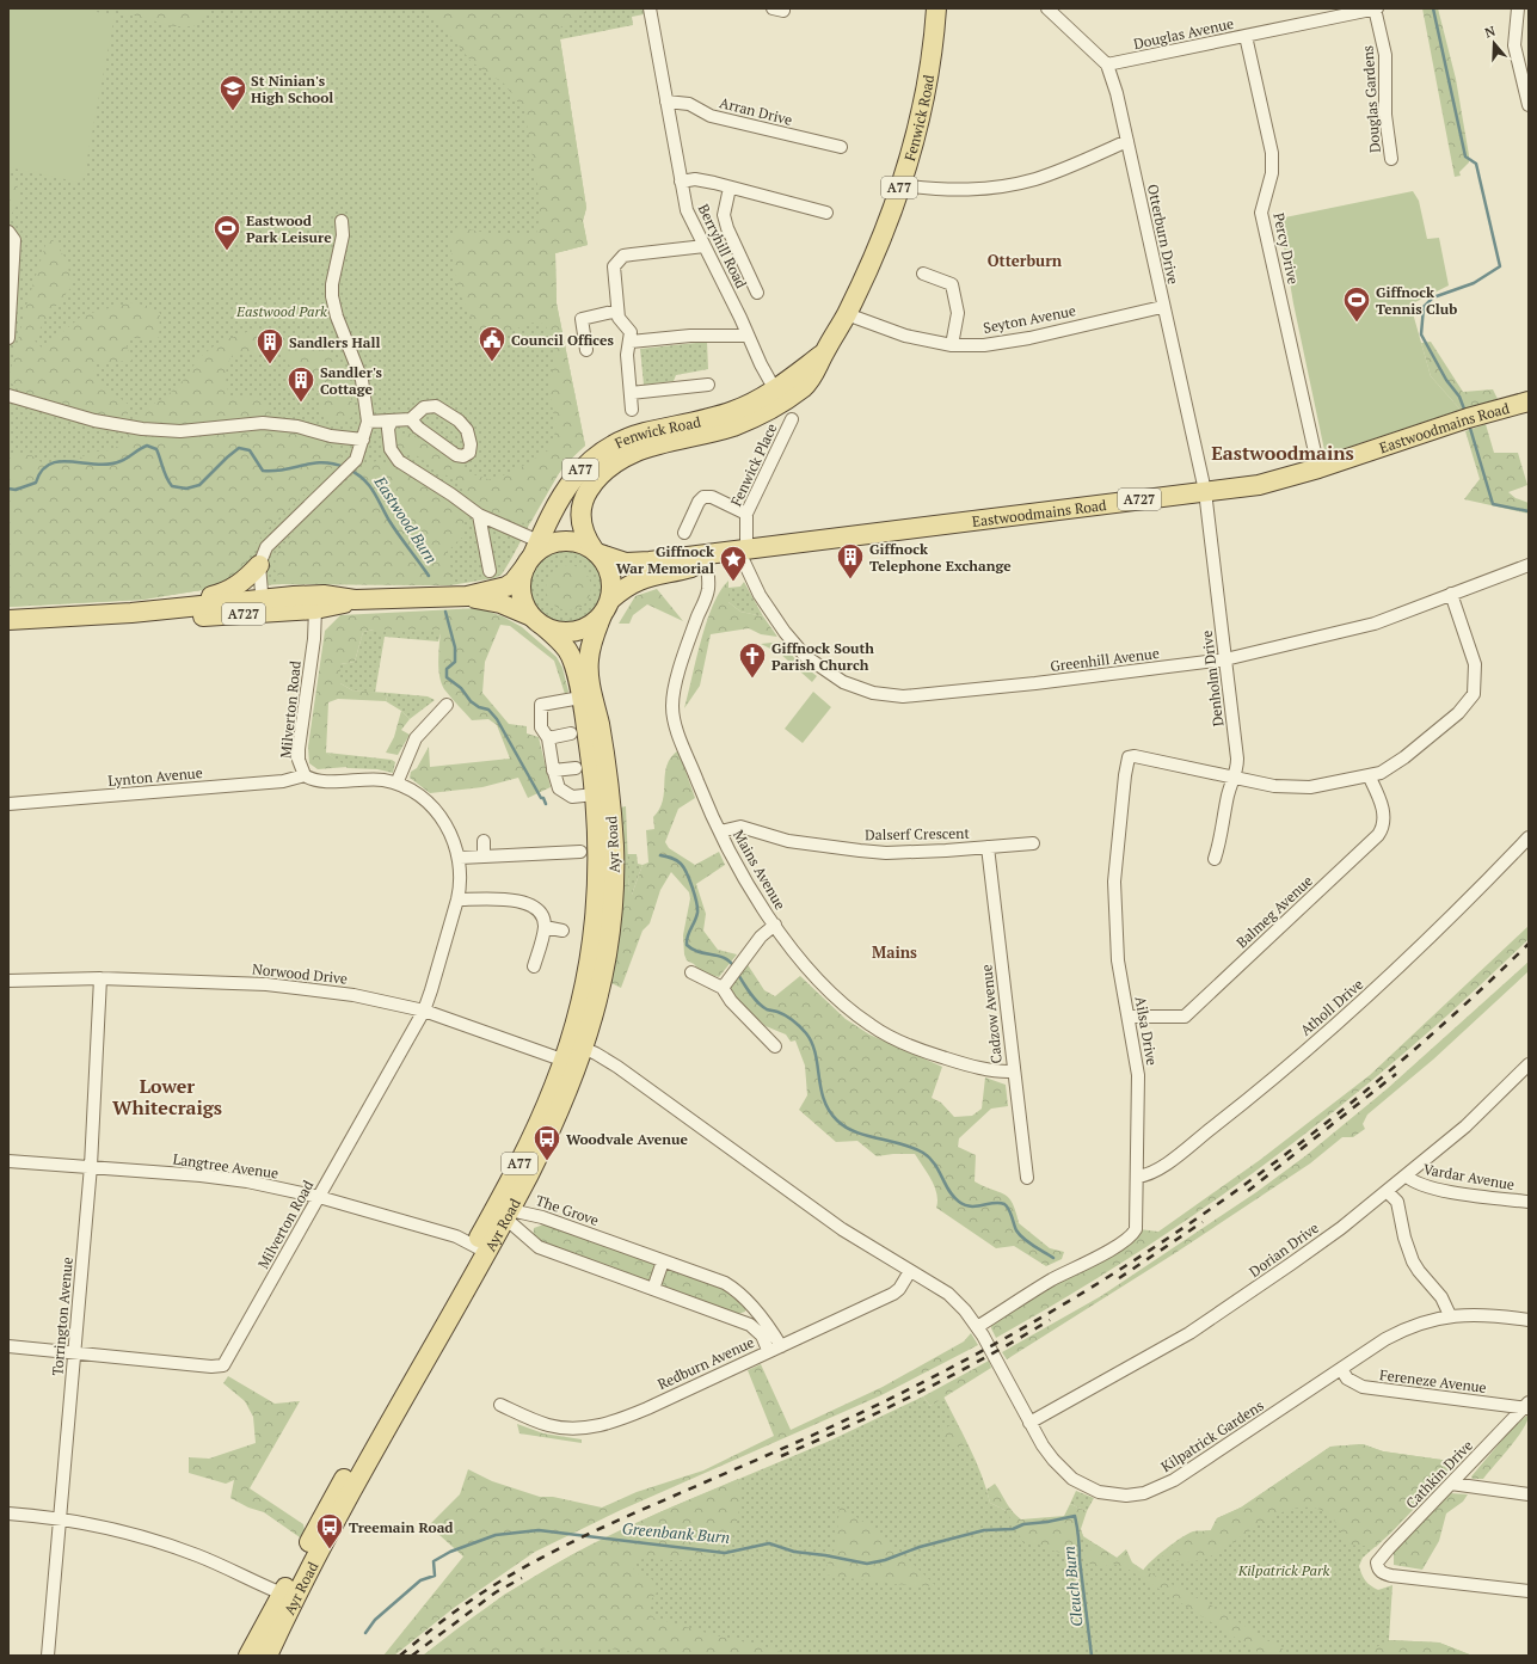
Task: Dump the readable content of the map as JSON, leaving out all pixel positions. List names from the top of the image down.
{
  "streets": {
    "main road": [
      "Fenwick Road",
      "A77",
      "Eastwoodmains Road",
      "A727",
      "Ayr Road"
    ],
    "street": [
      "Douglas Avenue",
      "Douglas Gardens",
      "Arran Drive",
      "Otterburn Drive",
      "Berryhill Road",
      "Percy Drive",
      "Seyton Avenue",
      "Fenwick Place",
      "Greenhill Avenue",
      "Denholm Drive",
      "Milverton Road",
      "Lynton Avenue",
      "Dalserf Crescent",
      "Mains Avenue",
      "Balmeg Avenue",
      "Norwood Drive",
      "Atholl Drive",
      "Cadzow Avenue",
      "Ailsa Drive",
      "Langtree Avenue",
      "Vardar Avenue",
      "The Grove",
      "Dorian Drive",
      "Torrington Avenue",
      "Redburn Avenue",
      "Fereneze Avenue",
      "Kilpatrick Gardens",
      "Cathkin Drive"
    ]
  },
  "crossings": [
    ["Douglas Avenue", "Douglas Gardens"],
    ["Douglas Avenue", "Otterburn Drive"],
    ["Douglas Avenue", "Percy Drive"],
    ["Arran Drive", "Berryhill Road"],
    ["Fenwick Road", "Berryhill Road"],
    ["Fenwick Road", "Seyton Avenue"],
    ["Fenwick Road", "Eastwoodmains Road"],
    ["Fenwick Road", "A727"],
    ["Fenwick Road", "Ayr Road"],
    ["Otterburn Drive", "Seyton Avenue"],
    ["Otterburn Drive", "Eastwoodmains Road"],
    ["Otterburn Drive", "Denholm Drive"],
    ["Percy Drive", "Eastwoodmains Road"],
    ["Eastwoodmains Road", "Fenwick Place"],
    ["Eastwoodmains Road", "A727"],
    ["Eastwoodmains Road", "Greenhill Avenue"],
    ["Eastwoodmains Road", "Denholm Drive"],
    ["Eastwoodmains Road", "Ayr Road"],
    ["Eastwoodmains Road", "Mains Avenue"],
    ["Fenwick Place", "Greenhill Avenue"],
    ["A727", "Milverton Road"],
    ["A727", "Ayr Road"],
    ["Greenhill Avenue", "Denholm Drive"],
    ["Denholm Drive", "Ailsa Drive"],
    ["Milverton Road", "Lynton Avenue"],
    ["Milverton Road", "Norwood Drive"],
    ["Milverton Road", "Langtree Avenue"],
    ["Milverton Road", "Torrington Avenue"],
    ["Dalserf Crescent", "Mains Avenue"],
    ["Dalserf Crescent", "Cadzow Avenue"],
    ["Ayr Road", "Norwood Drive"],
    ["Ayr Road", "Langtree Avenue"],
    ["Ayr Road", "The Grove"],
    ["Mains Avenue", "Cadzow Avenue"],
    ["Balmeg Avenue", "Ailsa Drive"],
    ["Norwood Drive", "Torrington Avenue"],
    ["Atholl Drive", "Ailsa Drive"],
    ["Ailsa Drive", "Kilpatrick Gardens"],
    ["Langtree Avenue", "Torrington Avenue"],
    ["Vardar Avenue", "Dorian Drive"],
    ["The Grove", "Redburn Avenue"],
    ["Dorian Drive", "Kilpatrick Gardens"],
    ["Fereneze Avenue", "Kilpatrick Gardens"],
    ["Fereneze Avenue", "Cathkin Drive"]
  ],
  "districts": [
    "Otterburn",
    "Eastwoodmains",
    "Mains",
    "Lower Whitecraigs"
  ],
  "water": ["Eastwood Burn", "Greenbank Burn", "Cleuch Burn"],
  "parks": ["Eastwood Park", "Kilpatrick Park"],
  "places": {
    "school or university": ["St Ninian's High School"],
    "sports": ["Eastwood Park Leisure", "Giffnock Tennis Club"],
    "public building": ["Council Offices"],
    "building": ["Sandlers Hall", "Sandler's Cottage", "Giffnock Telephone Exchange"],
    "place": ["Giffnock War Memorial"],
    "church": ["Giffnock South Parish Church"],
    "bus stop": ["Woodvale Avenue", "Treemain Road"]
  },
  "north": "top"
}
